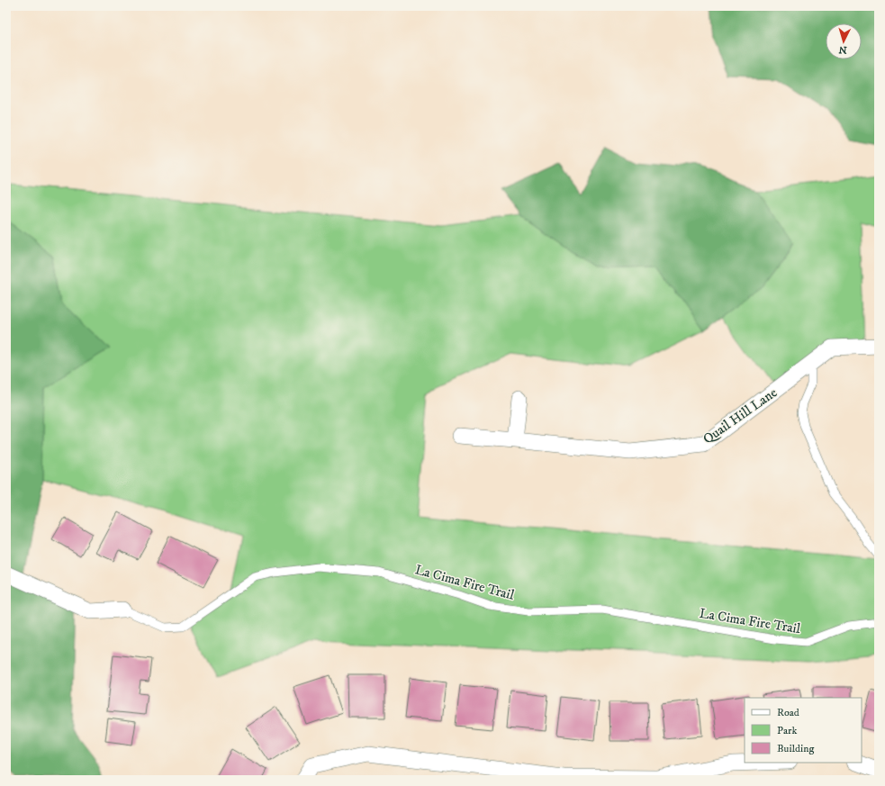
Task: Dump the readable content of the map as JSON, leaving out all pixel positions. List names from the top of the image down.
{
  "streets": {
    "street": ["Quail Hill Lane"],
    "lane": ["La Cima Fire Trail"]
  },
  "legend": ["Road", "Park", "Building"],
  "north": "bottom"
}
